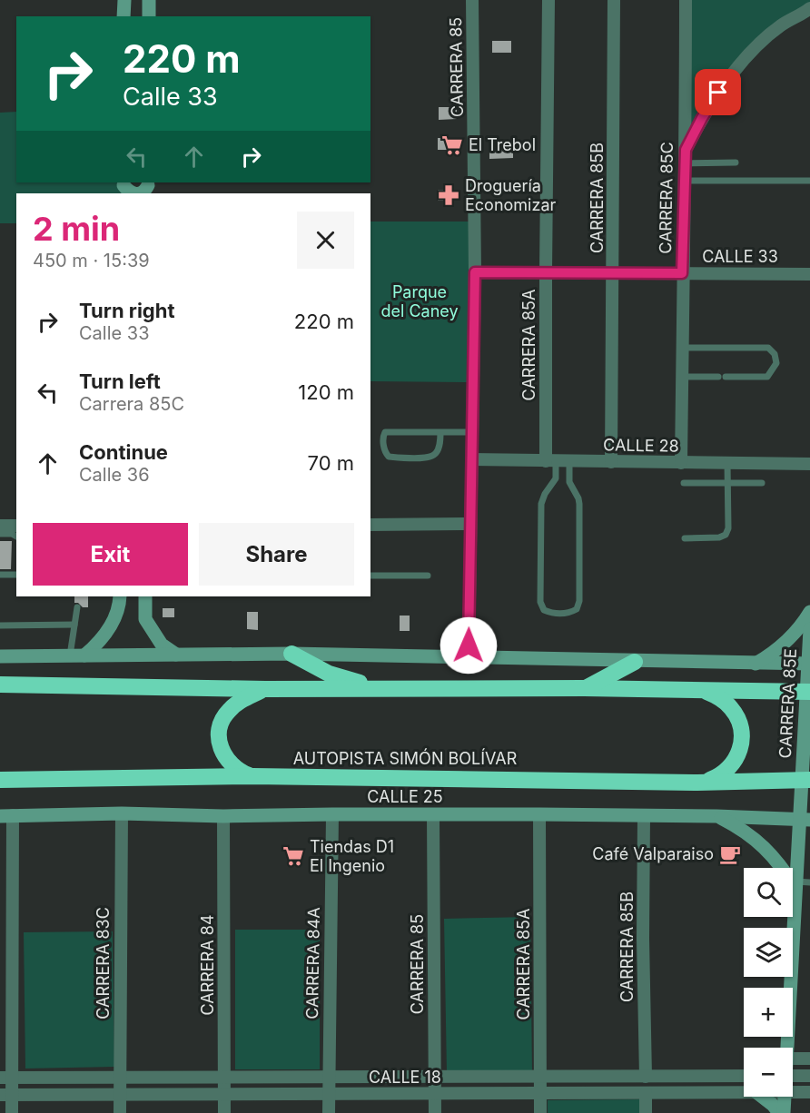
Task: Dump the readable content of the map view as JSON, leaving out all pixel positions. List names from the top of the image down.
{
  "streets": {
    "highway": ["AUTOPISTA SIMÓN BOLÍVAR"],
    "street": [
      "CARRERA 85",
      "CARRERA 85B",
      "CARRERA 85C",
      "CALLE 33",
      "CARRERA 85A",
      "CALLE 28",
      "CARRERA 85E",
      "CALLE 25",
      "CARRERA 83C",
      "CARRERA 84A",
      "CARRERA 84",
      "CALLE 18"
    ]
  },
  "crossings": [
    ["CARRERA 85", "CALLE 33"],
    ["CARRERA 85", "CALLE 28"],
    ["CARRERA 85", "CALLE 25"],
    ["CARRERA 85", "CALLE 18"],
    ["CARRERA 85B", "CALLE 33"],
    ["CARRERA 85B", "CALLE 28"],
    ["CARRERA 85B", "CALLE 25"],
    ["CARRERA 85B", "CALLE 18"],
    ["CARRERA 85C", "CALLE 33"],
    ["CARRERA 85C", "CALLE 28"],
    ["CALLE 33", "CARRERA 85A"],
    ["CARRERA 85A", "CALLE 28"],
    ["CARRERA 85A", "CALLE 25"],
    ["CARRERA 85A", "CALLE 18"],
    ["CARRERA 85E", "AUTOPISTA SIMÓN BOLÍVAR"],
    ["CALLE 25", "CARRERA 83C"],
    ["CALLE 25", "CARRERA 84A"],
    ["CALLE 25", "CARRERA 84"],
    ["CARRERA 83C", "CALLE 18"],
    ["CARRERA 84A", "CALLE 18"],
    ["CARRERA 84", "CALLE 18"]
  ],
  "parks": ["Parque del Caney"],
  "places": {
    "supermarket": ["El Trebol", "Tiendas D1 El Ingenio"],
    "pharmacy": ["Droguería Economizar"],
    "cafe": ["Café Valparaiso"]
  },
  "page": {
    "turn": ["220 m", "Calle 33"],
    "heading": ["2 min", "450 m · 15:39"],
    "list": [
      {
        "name": "Turn right",
        "note": "Calle 33",
        "value": "220 m"
      },
      {
        "name": "Turn left",
        "note": "Carrera 85C",
        "value": "120 m"
      },
      {
        "name": "Continue",
        "note": "Calle 36",
        "value": "70 m"
      }
    ],
    "buttons": ["Exit", "Share"],
    "map_buttons": ["+", "−"]
  }
}
